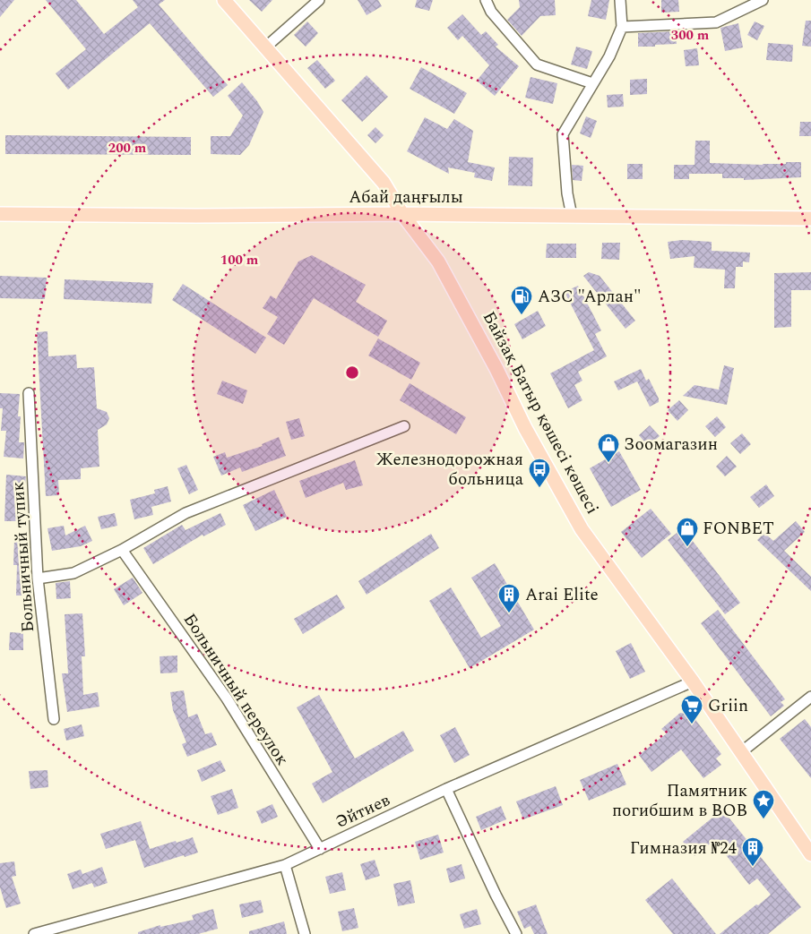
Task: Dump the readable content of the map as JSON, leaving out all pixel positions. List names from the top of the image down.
{
  "streets": {
    "main road": ["Абай даңғылы", "Байзақ Батыр қөшесі көшесі"],
    "street": ["Больничный тупик", "Больничный переулок", "Әйтиев"]
  },
  "crossings": [
    ["Абай даңғылы", "Байзақ Батыр қөшесі көшесі"],
    ["Байзақ Батыр қөшесі көшесі", "Әйтиев"],
    ["Больничный переулок", "Әйтиев"]
  ],
  "places": {
    "fuel station": ["АЗС \"Арлан\""],
    "shop": ["Зоомагазин", "FONBET"],
    "bus stop": ["Железнодорожная больница"],
    "building": ["Arai Elite", "Гимназия №24"],
    "supermarket": ["Griin"],
    "place": ["Памятник погибшим в ВОВ"]
  },
  "rings": ["300 m", "200 m", "100 m"]
}
